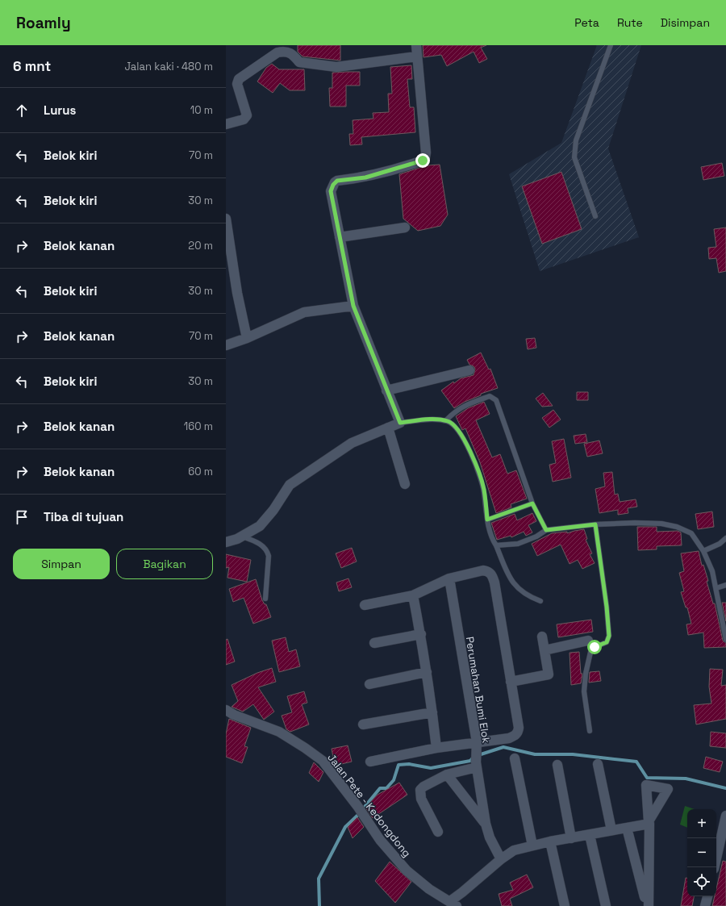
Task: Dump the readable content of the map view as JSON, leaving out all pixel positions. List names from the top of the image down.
{
  "streets": {
    "street": ["Perumahan Bumi Elok", "Jalan Pete - Kedongdong"]
  },
  "page": {
    "header": "Roamly",
    "nav": ["Peta", "Rute", "Disimpan"],
    "heading": ["6 mnt", "Jalan kaki · 480 m"],
    "list": [
      ["Lurus", "10 m"],
      ["Belok kiri", "70 m"],
      ["Belok kiri", "30 m"],
      ["Belok kanan", "20 m"],
      ["Belok kiri", "30 m"],
      ["Belok kanan", "70 m"],
      ["Belok kiri", "30 m"],
      ["Belok kanan", "160 m"],
      ["Belok kanan", "60 m"],
      "Tiba di tujuan"
    ],
    "buttons": ["Simpan", "Bagikan"],
    "map_buttons": ["+", "−"]
  }
}
